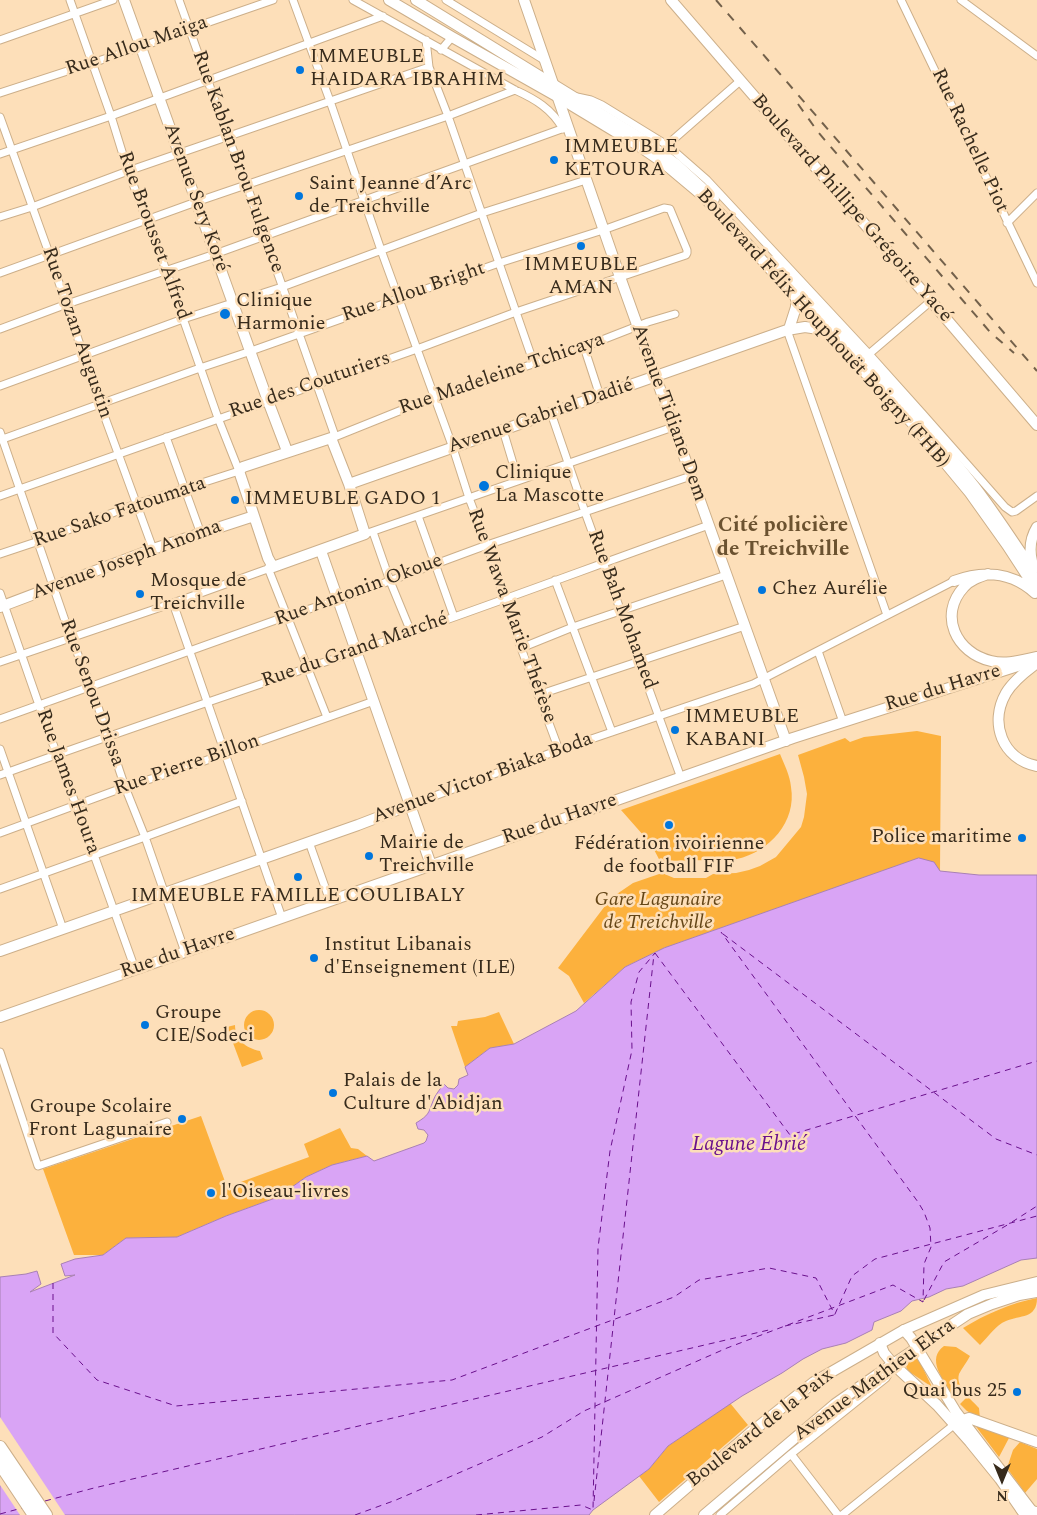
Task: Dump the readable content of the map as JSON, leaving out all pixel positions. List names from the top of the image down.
{
  "streets": {
    "main road": [
      "Avenue Sery Koré",
      "Boulevard Phillipe Grégoire Yacé",
      "Boulevard Félix Houphouët Boigny (FHB)",
      "Avenue Tidiane Dem",
      "Avenue Gabriel Dadié",
      "Avenue Joseph Anoma",
      "Rue du Havre",
      "Avenue Victor Biaka Boda",
      "Avenue Mathieu Ekra",
      "Boulevard de la Paix"
    ],
    "street": [
      "Rue Allou Maïga",
      "Rue Rachelle Piot",
      "Rue Kablan Brou Fulgence",
      "Rue Brousset Alfred",
      "Rue Allou Bright",
      "Rue Tozan Augustin",
      "Rue Madeleine Tchicaya",
      "Rue des Couturiers",
      "Rue Sako Fatoumata",
      "Rue Antonin Okoue",
      "Rue Bah Mohamed",
      "Rue Wawa Marie Thérèse",
      "Rue du Grand Marché",
      "Rue Senou Drissa",
      "Rue Pierre Billon",
      "Rue James Houra"
    ]
  },
  "crossings": [
    ["Rue Allou Maïga", "Rue Kablan Brou Fulgence"],
    ["Rue Allou Maïga", "Avenue Sery Koré"],
    ["Rue Allou Maïga", "Rue Brousset Alfred"],
    ["Rue Kablan Brou Fulgence", "Rue Allou Bright"],
    ["Rue Kablan Brou Fulgence", "Rue Madeleine Tchicaya"],
    ["Rue Kablan Brou Fulgence", "Rue des Couturiers"],
    ["Avenue Sery Koré", "Rue Allou Bright"],
    ["Avenue Sery Koré", "Rue des Couturiers"],
    ["Rue Brousset Alfred", "Rue Allou Bright"],
    ["Rue Brousset Alfred", "Rue des Couturiers"],
    ["Rue Brousset Alfred", "Rue Sako Fatoumata"],
    ["Rue Allou Bright", "Rue Tozan Augustin"],
    ["Rue Allou Bright", "Rue des Couturiers"],
    ["Rue Allou Bright", "Avenue Tidiane Dem"],
    ["Rue Allou Bright", "Rue Wawa Marie Thérèse"],
    ["Rue Allou Bright", "Rue Senou Drissa"],
    ["Boulevard Félix Houphouët Boigny (FHB)", "Avenue Tidiane Dem"],
    ["Boulevard Félix Houphouët Boigny (FHB)", "Avenue Gabriel Dadié"],
    ["Rue Tozan Augustin", "Rue des Couturiers"],
    ["Rue Tozan Augustin", "Rue Sako Fatoumata"],
    ["Rue Tozan Augustin", "Avenue Joseph Anoma"],
    ["Rue Madeleine Tchicaya", "Avenue Tidiane Dem"],
    ["Rue Madeleine Tchicaya", "Rue Wawa Marie Thérèse"],
    ["Rue des Couturiers", "Avenue Tidiane Dem"],
    ["Rue des Couturiers", "Rue Wawa Marie Thérèse"],
    ["Rue des Couturiers", "Rue Senou Drissa"],
    ["Avenue Tidiane Dem", "Avenue Gabriel Dadié"],
    ["Avenue Tidiane Dem", "Rue Antonin Okoue"],
    ["Avenue Tidiane Dem", "Rue du Grand Marché"],
    ["Avenue Tidiane Dem", "Rue du Havre"],
    ["Avenue Tidiane Dem", "Avenue Victor Biaka Boda"],
    ["Avenue Gabriel Dadié", "Rue Bah Mohamed"],
    ["Avenue Gabriel Dadié", "Rue Wawa Marie Thérèse"],
    ["Rue Sako Fatoumata", "Rue Senou Drissa"],
    ["Avenue Joseph Anoma", "Rue Senou Drissa"],
    ["Avenue Joseph Anoma", "Rue James Houra"],
    ["Rue Antonin Okoue", "Rue Bah Mohamed"],
    ["Rue Antonin Okoue", "Rue Wawa Marie Thérèse"],
    ["Rue Antonin Okoue", "Rue Senou Drissa"],
    ["Rue Antonin Okoue", "Rue James Houra"],
    ["Rue Bah Mohamed", "Rue du Grand Marché"],
    ["Rue Bah Mohamed", "Rue du Havre"],
    ["Rue Bah Mohamed", "Avenue Victor Biaka Boda"],
    ["Rue Wawa Marie Thérèse", "Rue du Grand Marché"],
    ["Rue Wawa Marie Thérèse", "Avenue Victor Biaka Boda"],
    ["Rue du Grand Marché", "Rue Senou Drissa"],
    ["Rue du Grand Marché", "Rue James Houra"],
    ["Rue du Havre", "Rue Senou Drissa"],
    ["Rue du Havre", "Rue James Houra"],
    ["Rue Senou Drissa", "Rue Pierre Billon"],
    ["Rue Senou Drissa", "Avenue Victor Biaka Boda"],
    ["Rue Pierre Billon", "Rue James Houra"],
    ["Avenue Victor Biaka Boda", "Rue James Houra"]
  ],
  "districts": ["Cité policière de Treichville"],
  "water": ["Lagune Ébrié"],
  "parks": ["Gare Lagunaire de Treichville"],
  "places": [
    "IMMEUBLE HAIDARA IBRAHIM",
    "IMMEUBLE KETOURA",
    "Saint Jeanne d’Arc de Treichville",
    "IMMEUBLE AMAN",
    "Clinique Harmonie",
    "Clinique La Mascotte",
    "IMMEUBLE GADO 1",
    "Chez Aurélie",
    "Mosque de Treichville",
    "IMMEUBLE KABANI",
    "Fédération ivoirienne de football FIF",
    "Police maritime",
    "Mairie de Treichville",
    "IMMEUBLE FAMILLE COULIBALY",
    "Institut Libanais d'Enseignement (ILE)",
    "Groupe CIE/Sodeci",
    "Palais de la Culture d'Abidjan",
    "Groupe Scolaire Front Lagunaire",
    "l'Oiseau-livres",
    "Quai bus 25"
  ],
  "north": "bottom"
}
